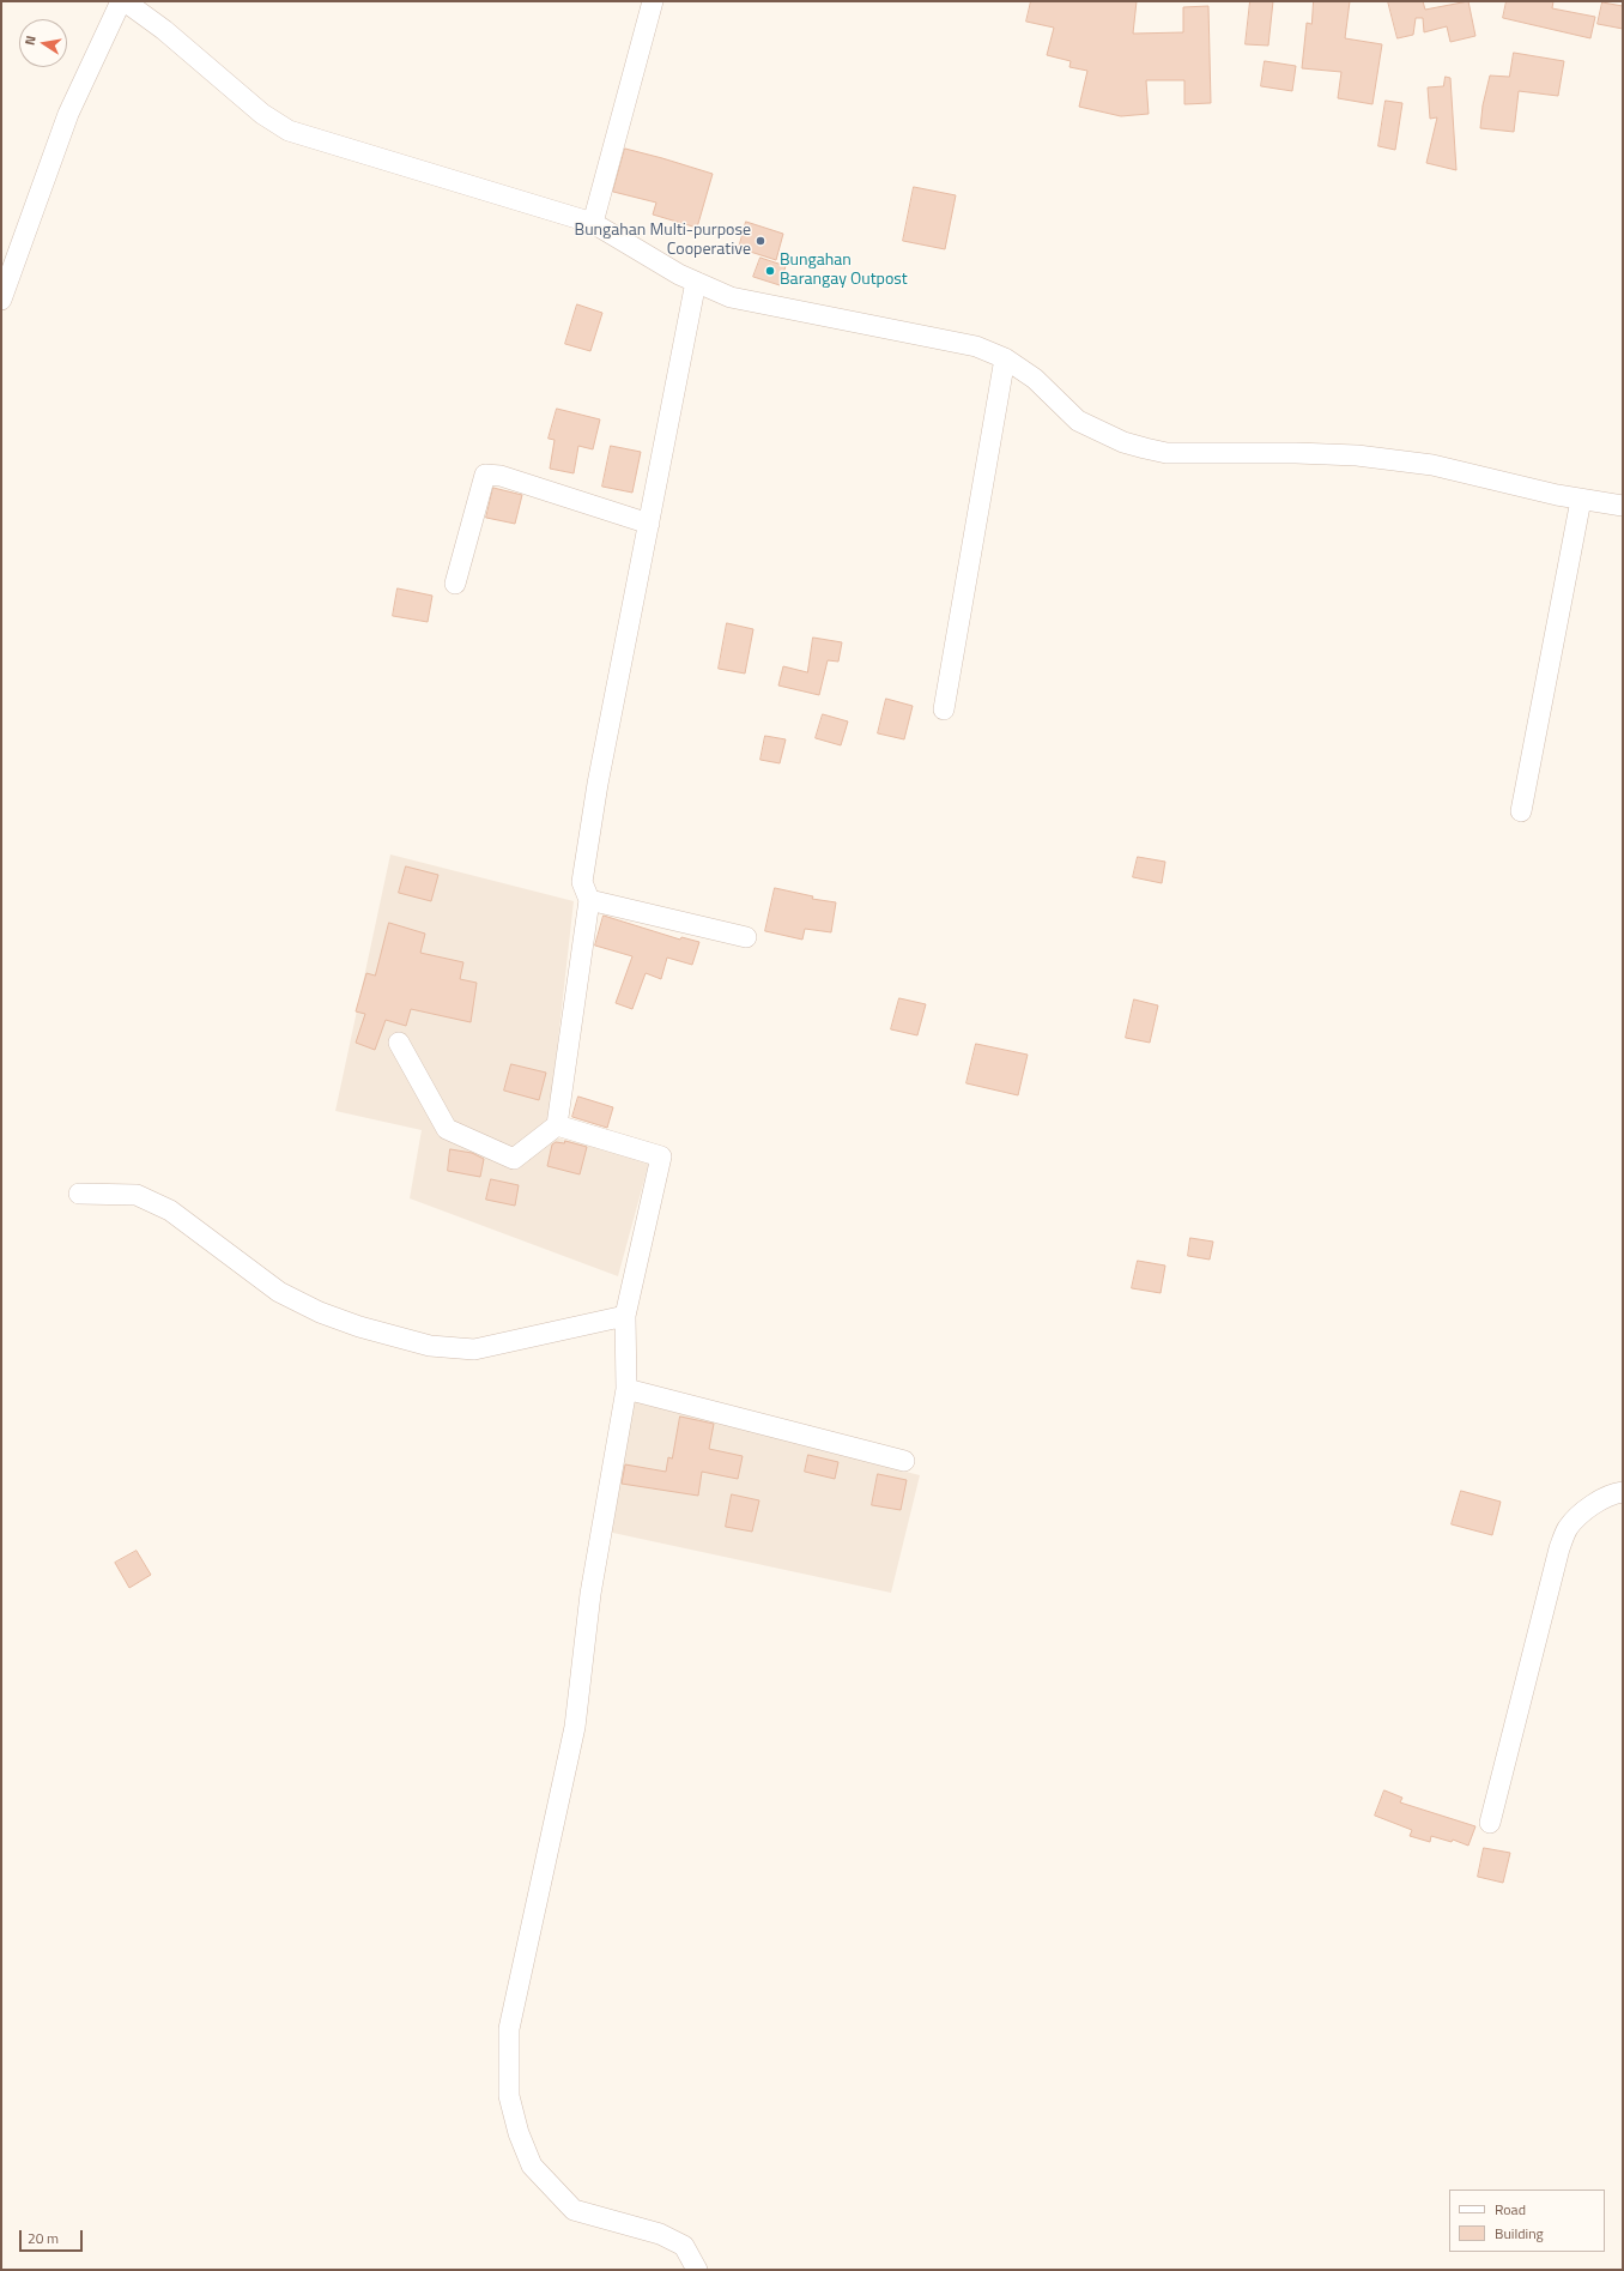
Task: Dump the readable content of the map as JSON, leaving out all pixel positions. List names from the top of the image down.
{
  "places": ["Bungahan Multi-purpose Cooperative", "Bungahan Barangay Outpost"],
  "legend": ["Road", "Building"],
  "scale_bar": "20 m",
  "north": "left"
}
